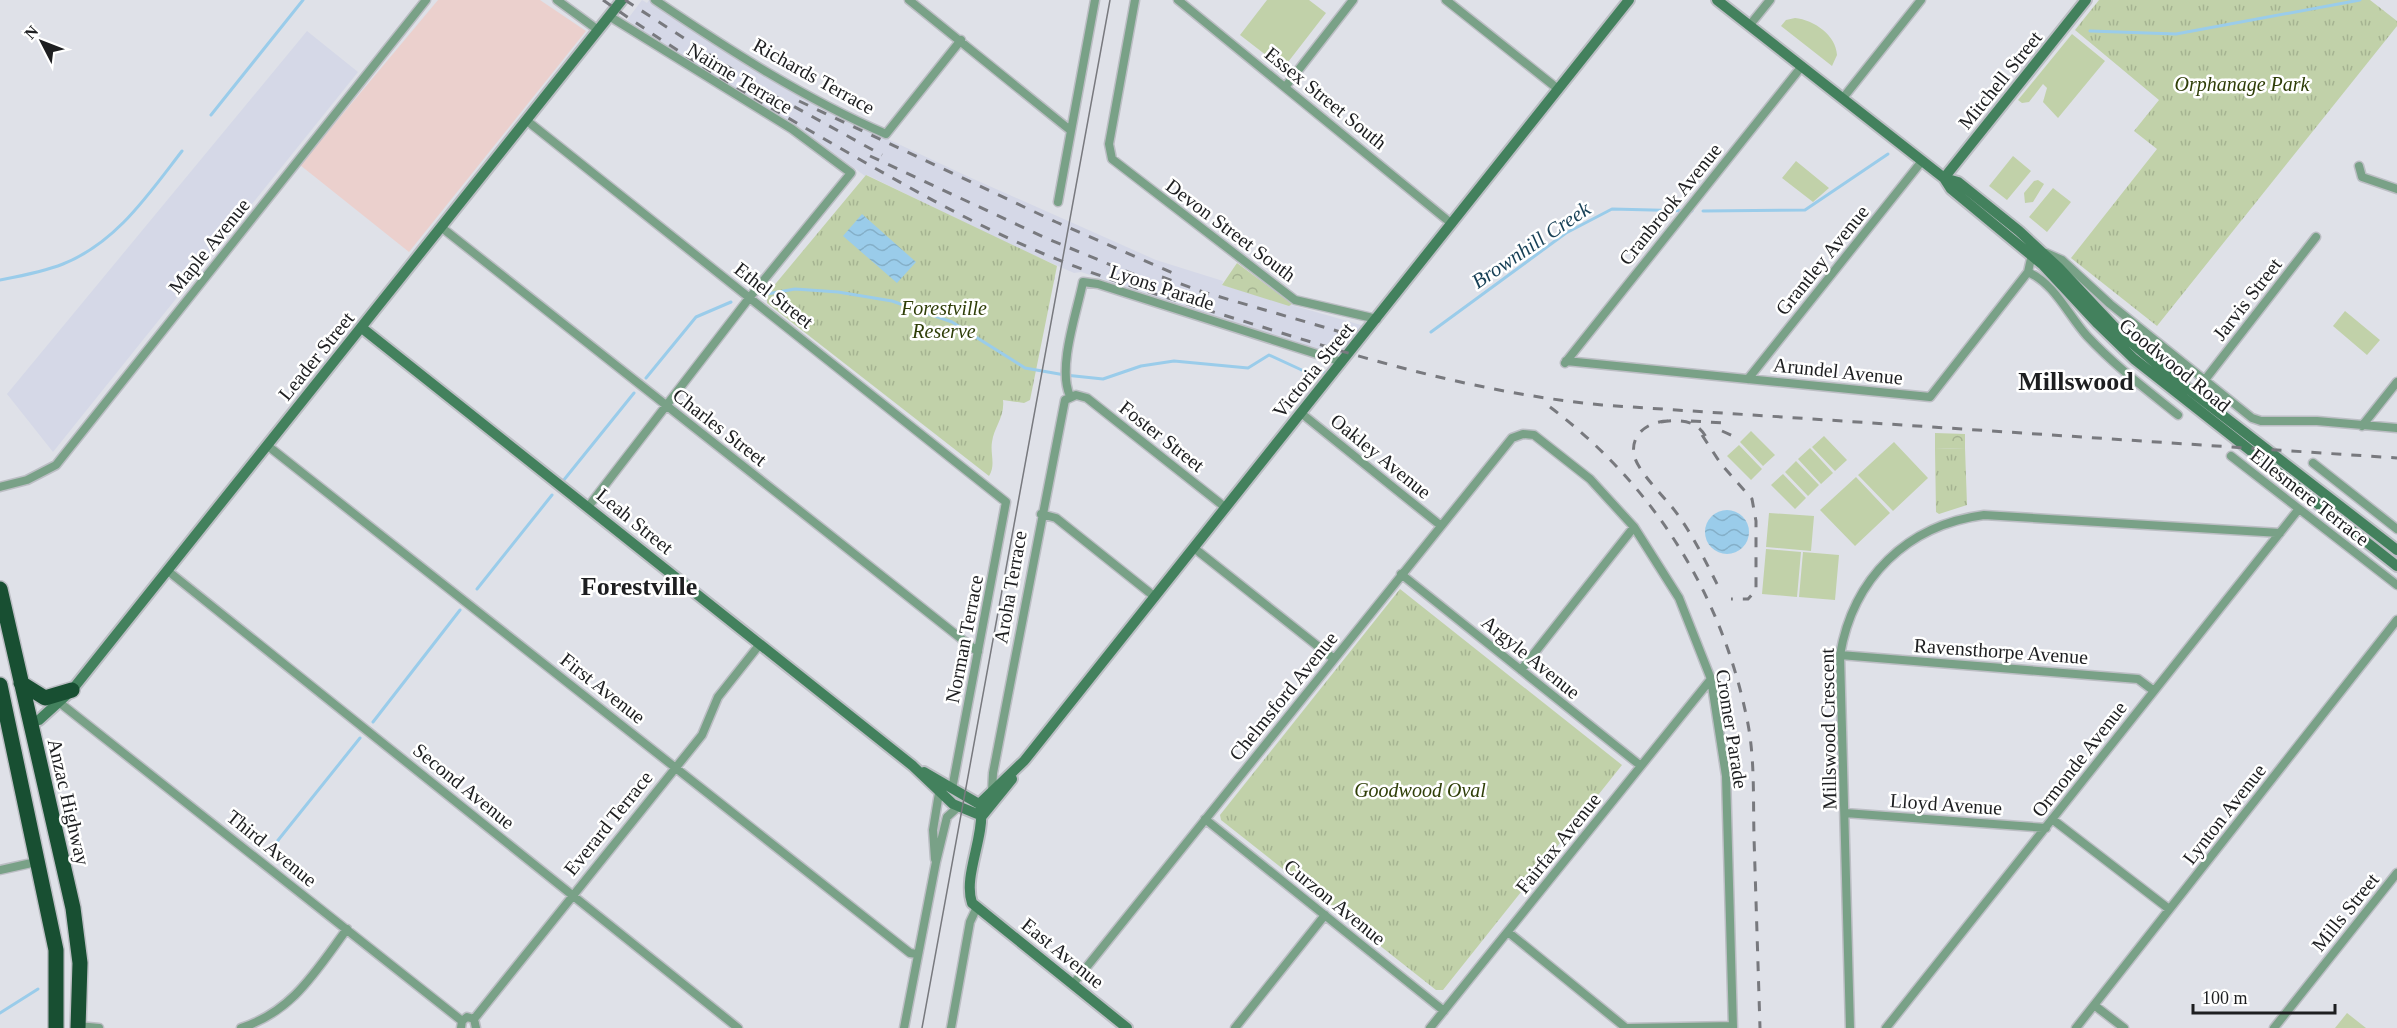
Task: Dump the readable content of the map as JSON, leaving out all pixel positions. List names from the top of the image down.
{
  "streets": {
    "highway": ["Anzac Highway"],
    "street": [
      "Richards Terrace",
      "Nairne Terrace",
      "Mitchell Street",
      "Essex Street South",
      "Cranbrook Avenue",
      "Devon Street South",
      "Maple Avenue",
      "Grantley Avenue",
      "Lyons Parade",
      "Ethel Street",
      "Jarvis Street",
      "Leader Street",
      "Goodwood Road",
      "Victoria Street",
      "Arundel Avenue",
      "Charles Street",
      "Foster Street",
      "Oakley Avenue",
      "Ellesmere Terrace",
      "Leah Street",
      "Aroha Terrace",
      "Norman Terrace",
      "Ravensthorpe Avenue",
      "Argyle Avenue",
      "First Avenue",
      "Chelmsford Avenue",
      "Cromer Parade",
      "Millswood Crescent",
      "Ormonde Avenue",
      "Second Avenue",
      "Lloyd Avenue",
      "Lynton Avenue",
      "Everard Terrace",
      "Fairfax Avenue",
      "Third Avenue",
      "Curzon Avenue",
      "Mills Street",
      "East Avenue"
    ]
  },
  "crossings": [
    ["Nairne Terrace", "Ethel Street"],
    ["Nairne Terrace", "Leader Street"],
    ["Mitchell Street", "Goodwood Road"],
    ["Essex Street South", "Victoria Street"],
    ["Cranbrook Avenue", "Goodwood Road"],
    ["Cranbrook Avenue", "Arundel Avenue"],
    ["Devon Street South", "Victoria Street"],
    ["Grantley Avenue", "Goodwood Road"],
    ["Grantley Avenue", "Arundel Avenue"],
    ["Lyons Parade", "Victoria Street"],
    ["Lyons Parade", "Foster Street"],
    ["Lyons Parade", "Aroha Terrace"],
    ["Ethel Street", "Leader Street"],
    ["Ethel Street", "Norman Terrace"],
    ["Leader Street", "Charles Street"],
    ["Leader Street", "Leah Street"],
    ["Leader Street", "First Avenue"],
    ["Leader Street", "Second Avenue"],
    ["Leader Street", "Anzac Highway"],
    ["Leader Street", "Third Avenue"],
    ["Goodwood Road", "Arundel Avenue"],
    ["Victoria Street", "Foster Street"],
    ["Victoria Street", "Oakley Avenue"],
    ["Victoria Street", "Leah Street"],
    ["Victoria Street", "Aroha Terrace"],
    ["Charles Street", "Norman Terrace"],
    ["Foster Street", "Aroha Terrace"],
    ["Oakley Avenue", "Chelmsford Avenue"],
    ["Ellesmere Terrace", "Ormonde Avenue"],
    ["Leah Street", "Norman Terrace"],
    ["Leah Street", "Everard Terrace"],
    ["Ravensthorpe Avenue", "Millswood Crescent"],
    ["Ravensthorpe Avenue", "Ormonde Avenue"],
    ["Argyle Avenue", "Chelmsford Avenue"],
    ["Argyle Avenue", "Fairfax Avenue"],
    ["First Avenue", "Everard Terrace"],
    ["Chelmsford Avenue", "Cromer Parade"],
    ["Chelmsford Avenue", "Curzon Avenue"],
    ["Chelmsford Avenue", "East Avenue"],
    ["Cromer Parade", "Fairfax Avenue"],
    ["Millswood Crescent", "Ormonde Avenue"],
    ["Millswood Crescent", "Lloyd Avenue"],
    ["Ormonde Avenue", "Lloyd Avenue"],
    ["Second Avenue", "Everard Terrace"],
    ["Fairfax Avenue", "Curzon Avenue"]
  ],
  "districts": ["Millswood", "Forestville"],
  "water": ["Brownhill Creek"],
  "parks": ["Orphanage Park", "Forestville Reserve", "Goodwood Oval"],
  "scale_bar": "100 m",
  "north": "top left"
}
